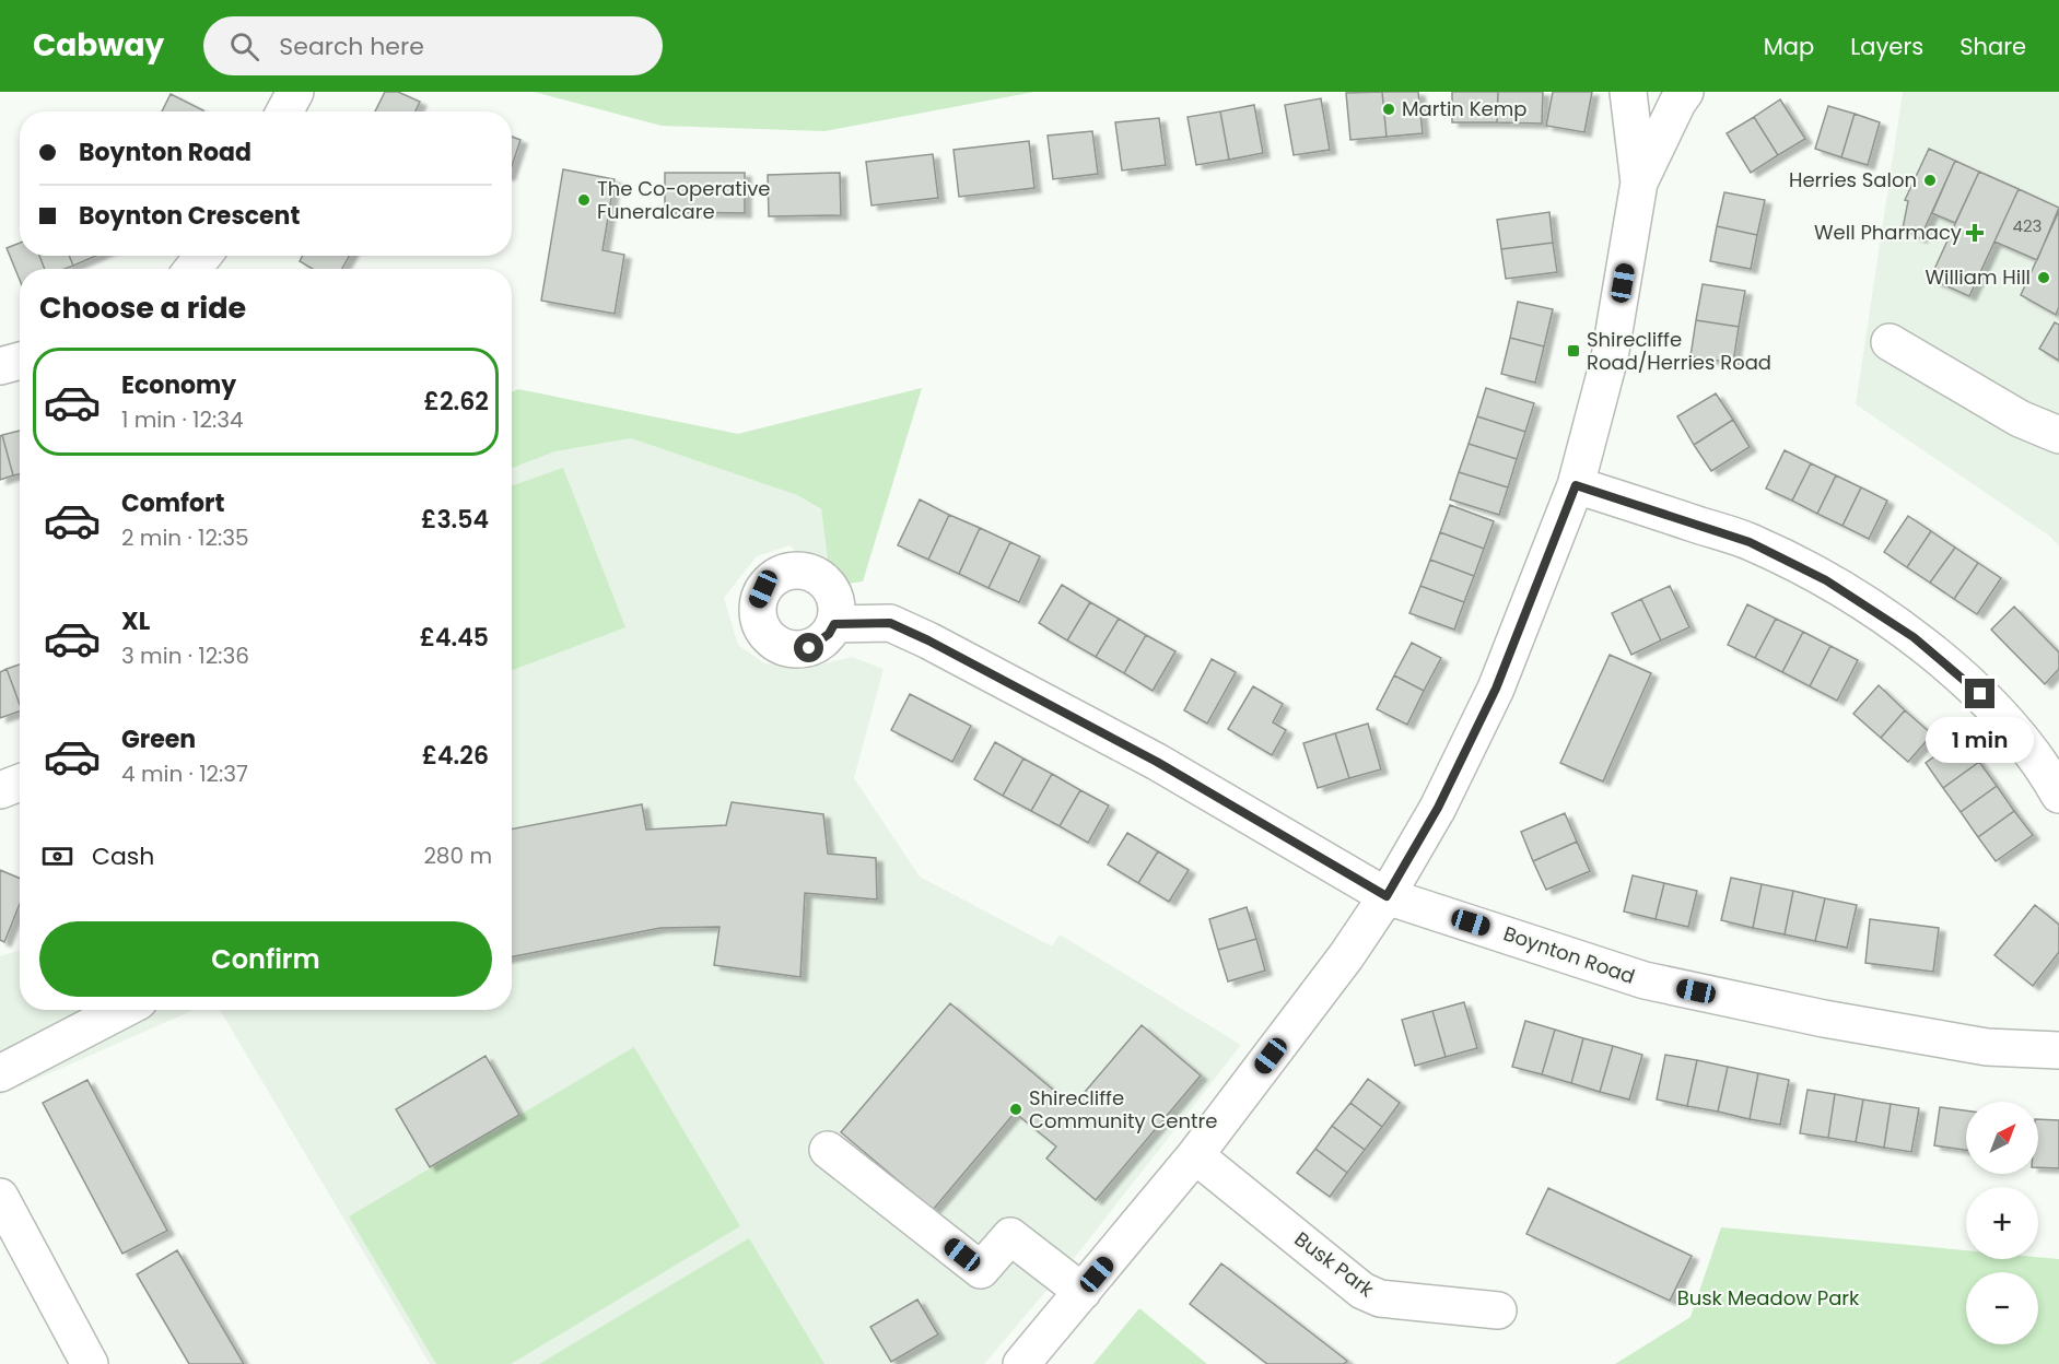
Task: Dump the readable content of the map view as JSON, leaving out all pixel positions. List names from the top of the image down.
{
  "streets": {
    "street": ["Boynton Road", "Busk Park"]
  },
  "parks": ["Busk Meadow Park"],
  "places": {
    "other": [
      "Martin Kemp",
      "Herries Salon",
      "The Co-operative Funeralcare",
      "William Hill",
      "Shirecliffe Community Centre"
    ],
    "health": ["Well Pharmacy"],
    "transit": ["Shirecliffe Road/Herries Road"]
  },
  "house_numbers": ["423"],
  "north": "top right",
  "page": {
    "header": "Cabway",
    "search": "Search here",
    "nav": ["Map", "Layers", "Share"],
    "banner": ["Boynton Road", "Boynton Crescent"],
    "heading": "Choose a ride",
    "list": [
      {
        "name": "Economy",
        "note": "1 min · 12:34",
        "value": "£2.62"
      },
      {
        "name": "Comfort",
        "note": "2 min · 12:35",
        "value": "£3.54"
      },
      {
        "name": "XL",
        "note": "3 min · 12:36",
        "value": "£4.45"
      },
      {
        "name": "Green",
        "note": "4 min · 12:37",
        "value": "£4.26"
      }
    ],
    "bubble": "1 min",
    "pay": ["Cash", "280 m"],
    "buttons": "Confirm",
    "map_buttons": ["+", "−"]
  }
}
